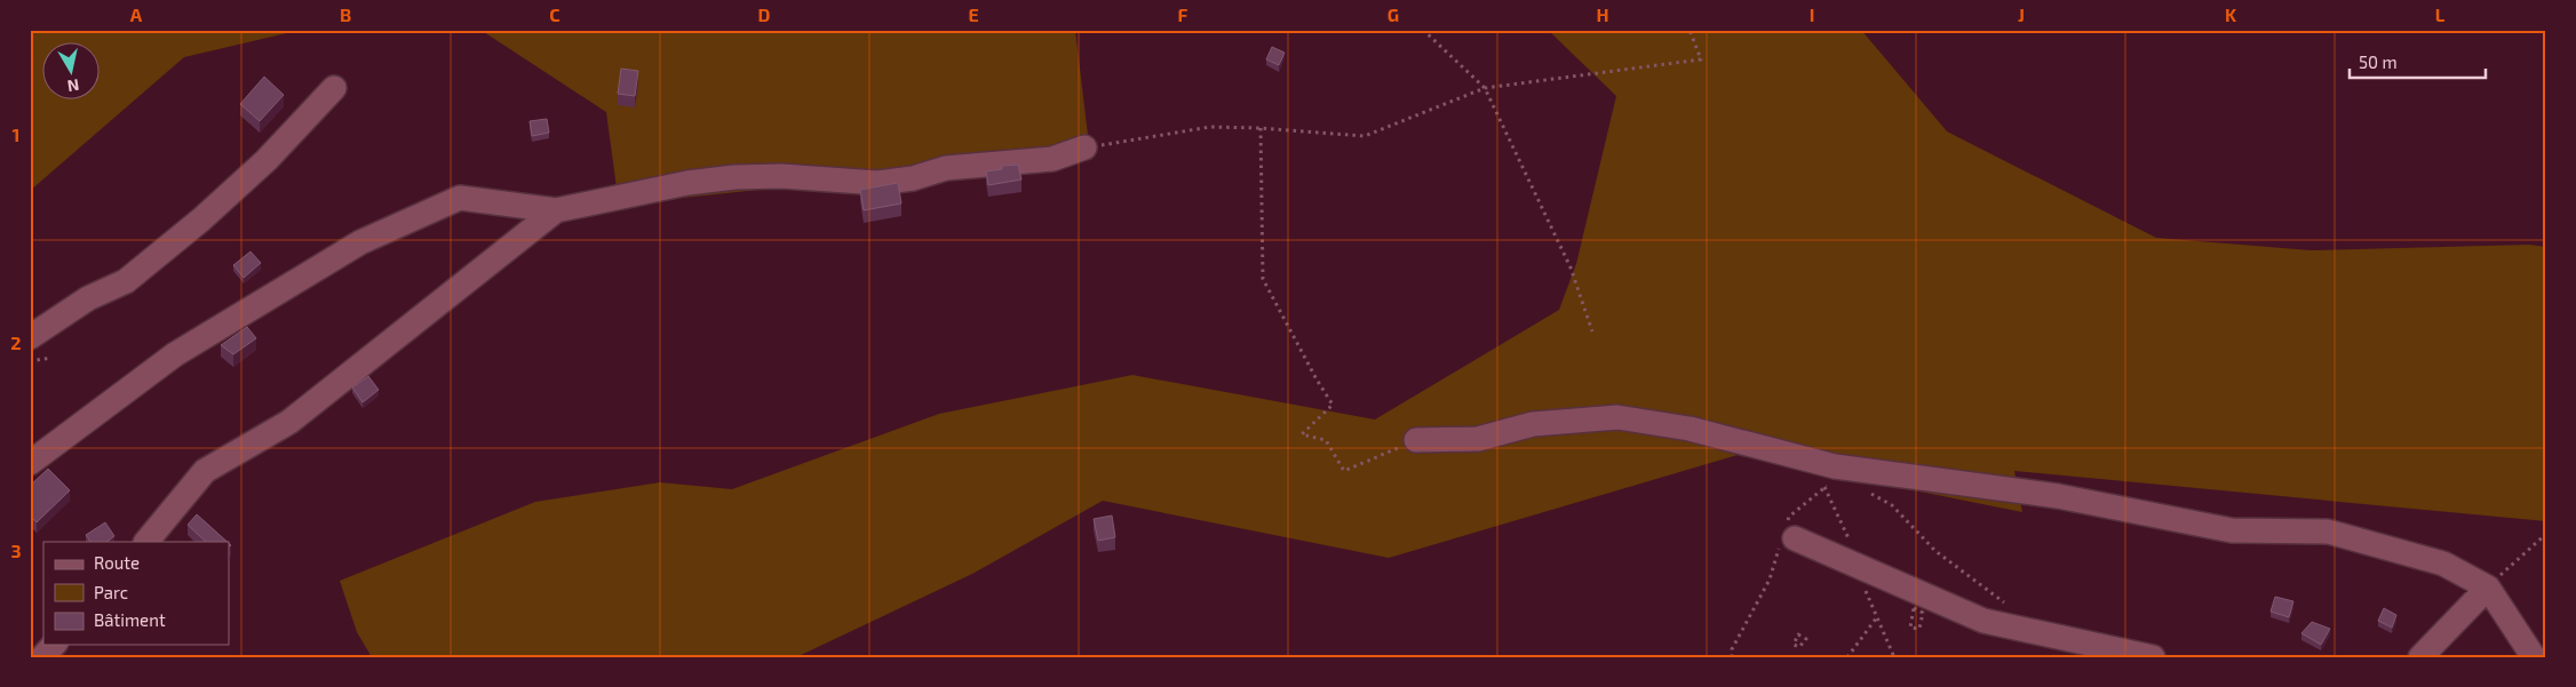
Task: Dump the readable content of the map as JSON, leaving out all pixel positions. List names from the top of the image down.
{
  "legend": ["Route", "Parc", "Bâtiment"],
  "scale_bar": "50 m",
  "north": "bottom",
  "grid": {
    "columns": [
      "A",
      "B",
      "C",
      "D",
      "E",
      "F",
      "G",
      "H",
      "I",
      "J",
      "K",
      "L"
    ],
    "rows": ["1", "2", "3"]
  }
}
